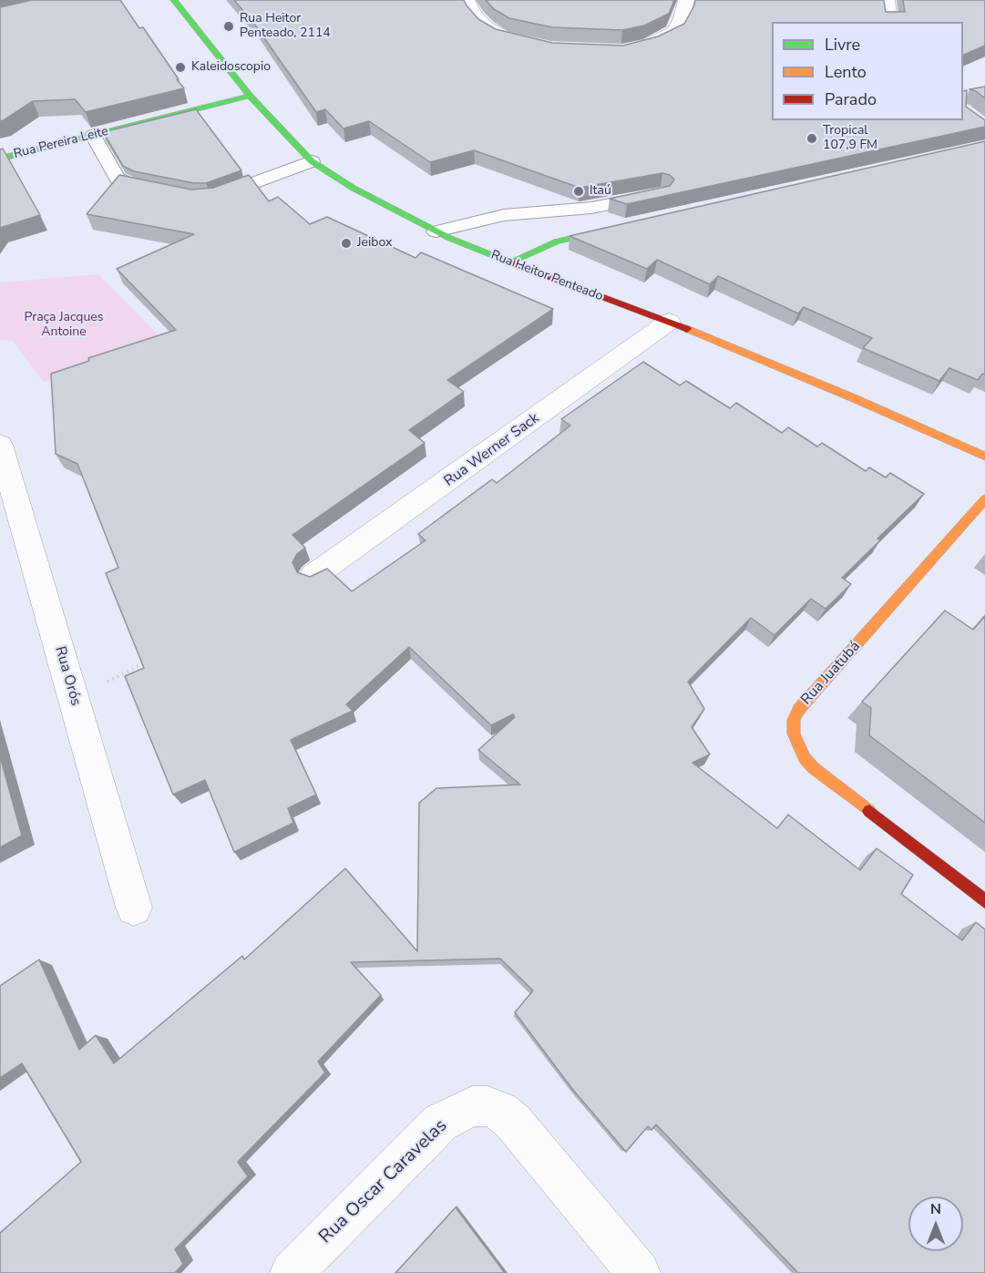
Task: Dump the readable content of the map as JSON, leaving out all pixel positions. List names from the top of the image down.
{
  "streets": {
    "main road": ["Rua Pereira Leite", "Rua Heitor Penteado", "Rua Juatubá"],
    "street": ["Rua Werner Sack", "Rua Orós", "Rua Oscar Caravelas"]
  },
  "crossings": [
    ["Rua Pereira Leite", "Rua Heitor Penteado"],
    ["Rua Heitor Penteado", "Rua Werner Sack"]
  ],
  "parks": ["Praça Jacques Antoine"],
  "places": [
    "Rua Heitor Penteado, 2114",
    "Kaleidoscopio",
    "Tropical 107,9 FM",
    "Itaú",
    "Jeibox"
  ],
  "legend": ["Livre", "Lento", "Parado"],
  "north": "top"
}
